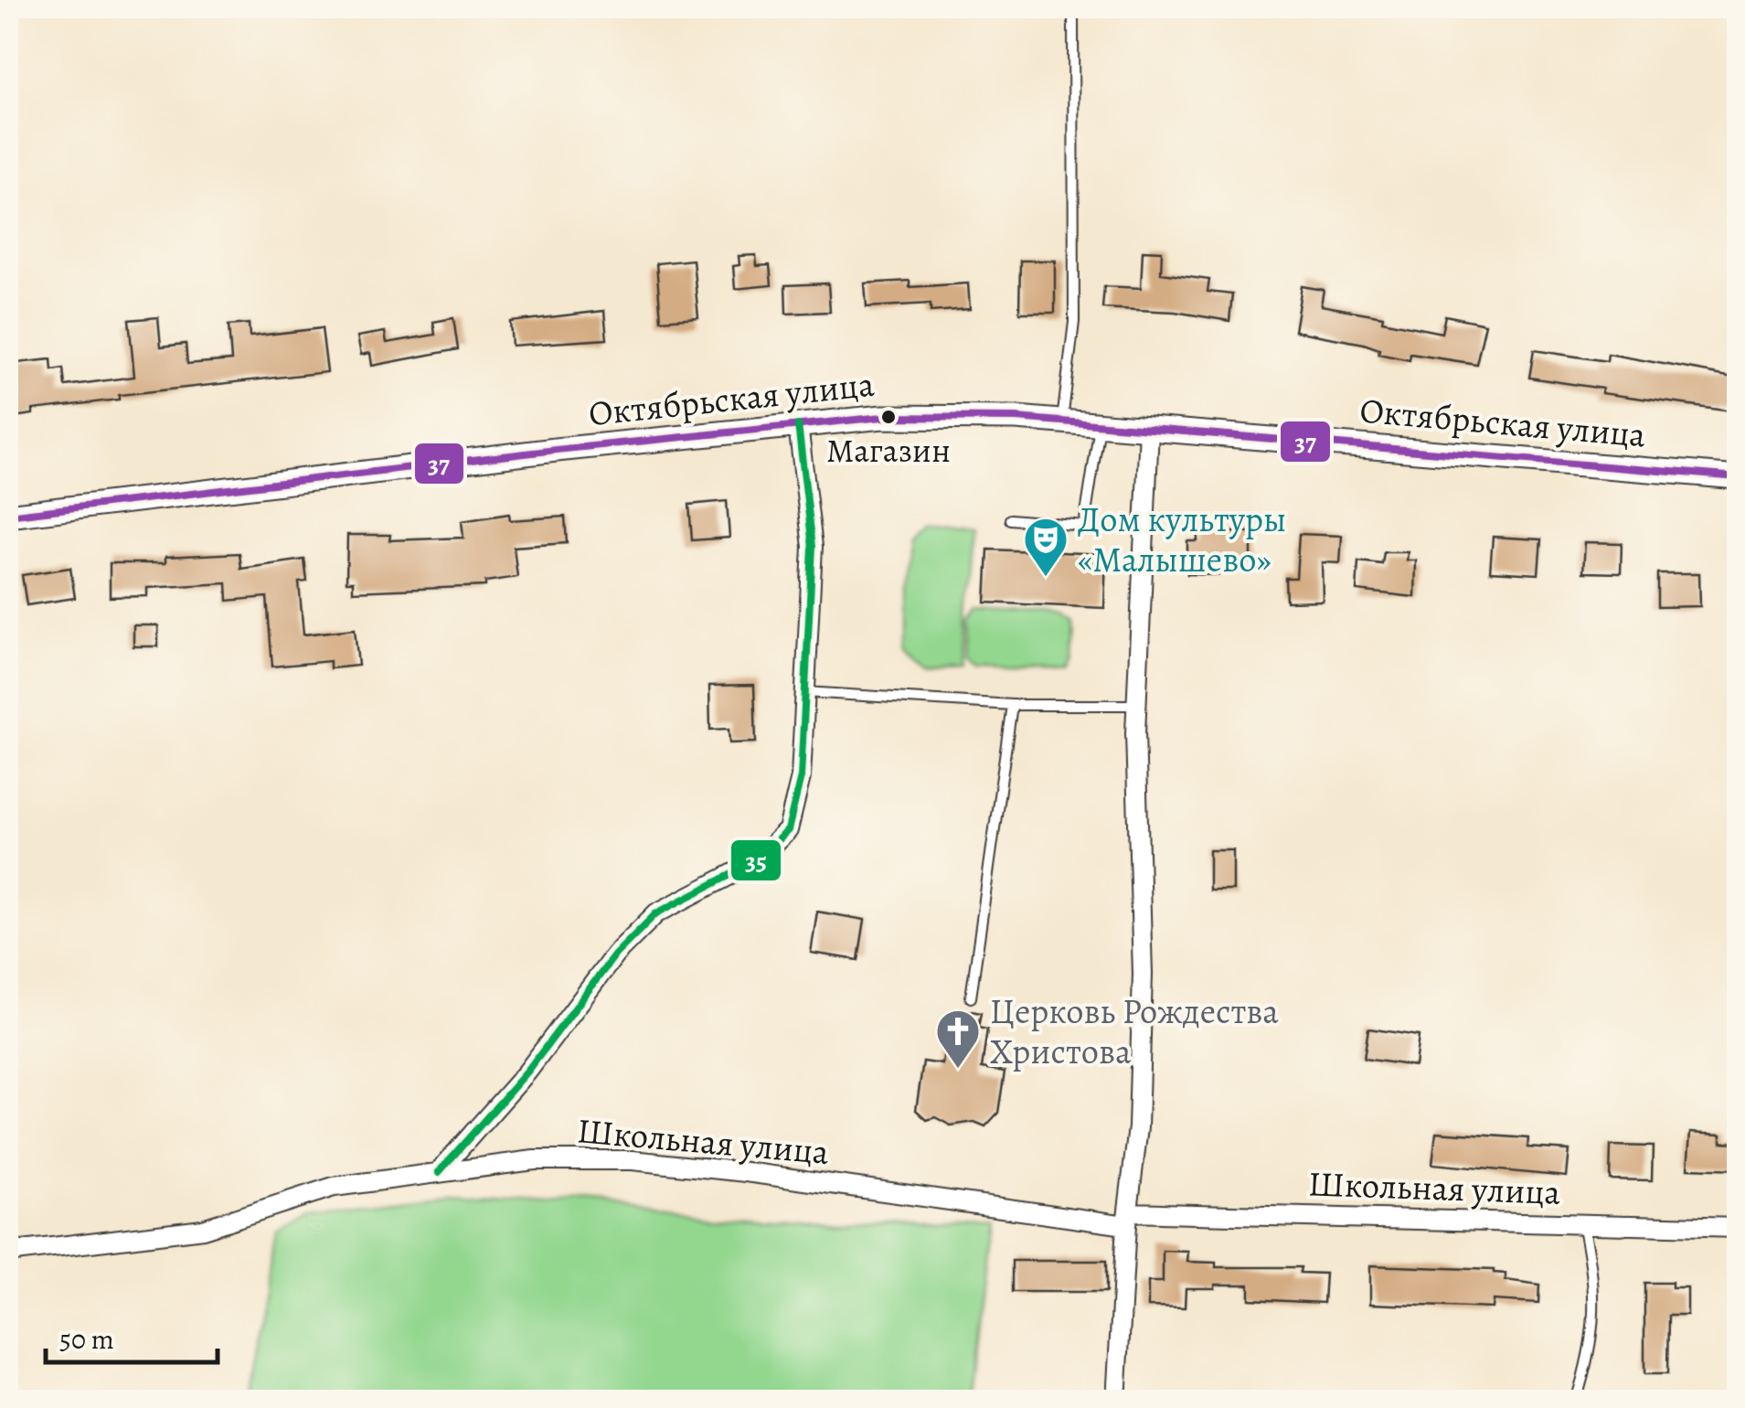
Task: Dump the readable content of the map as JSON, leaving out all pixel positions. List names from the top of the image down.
{
  "streets": {
    "street": ["Октябрьская улица", "Школьная улица"]
  },
  "places": {
    "other": ["Магазин"],
    "theatre": ["Дом культуры «Малышево»"],
    "church": ["Церковь Рождества Христова"]
  },
  "lines": ["transit line 37", "transit line 35"],
  "scale_bar": "50 m"
}
